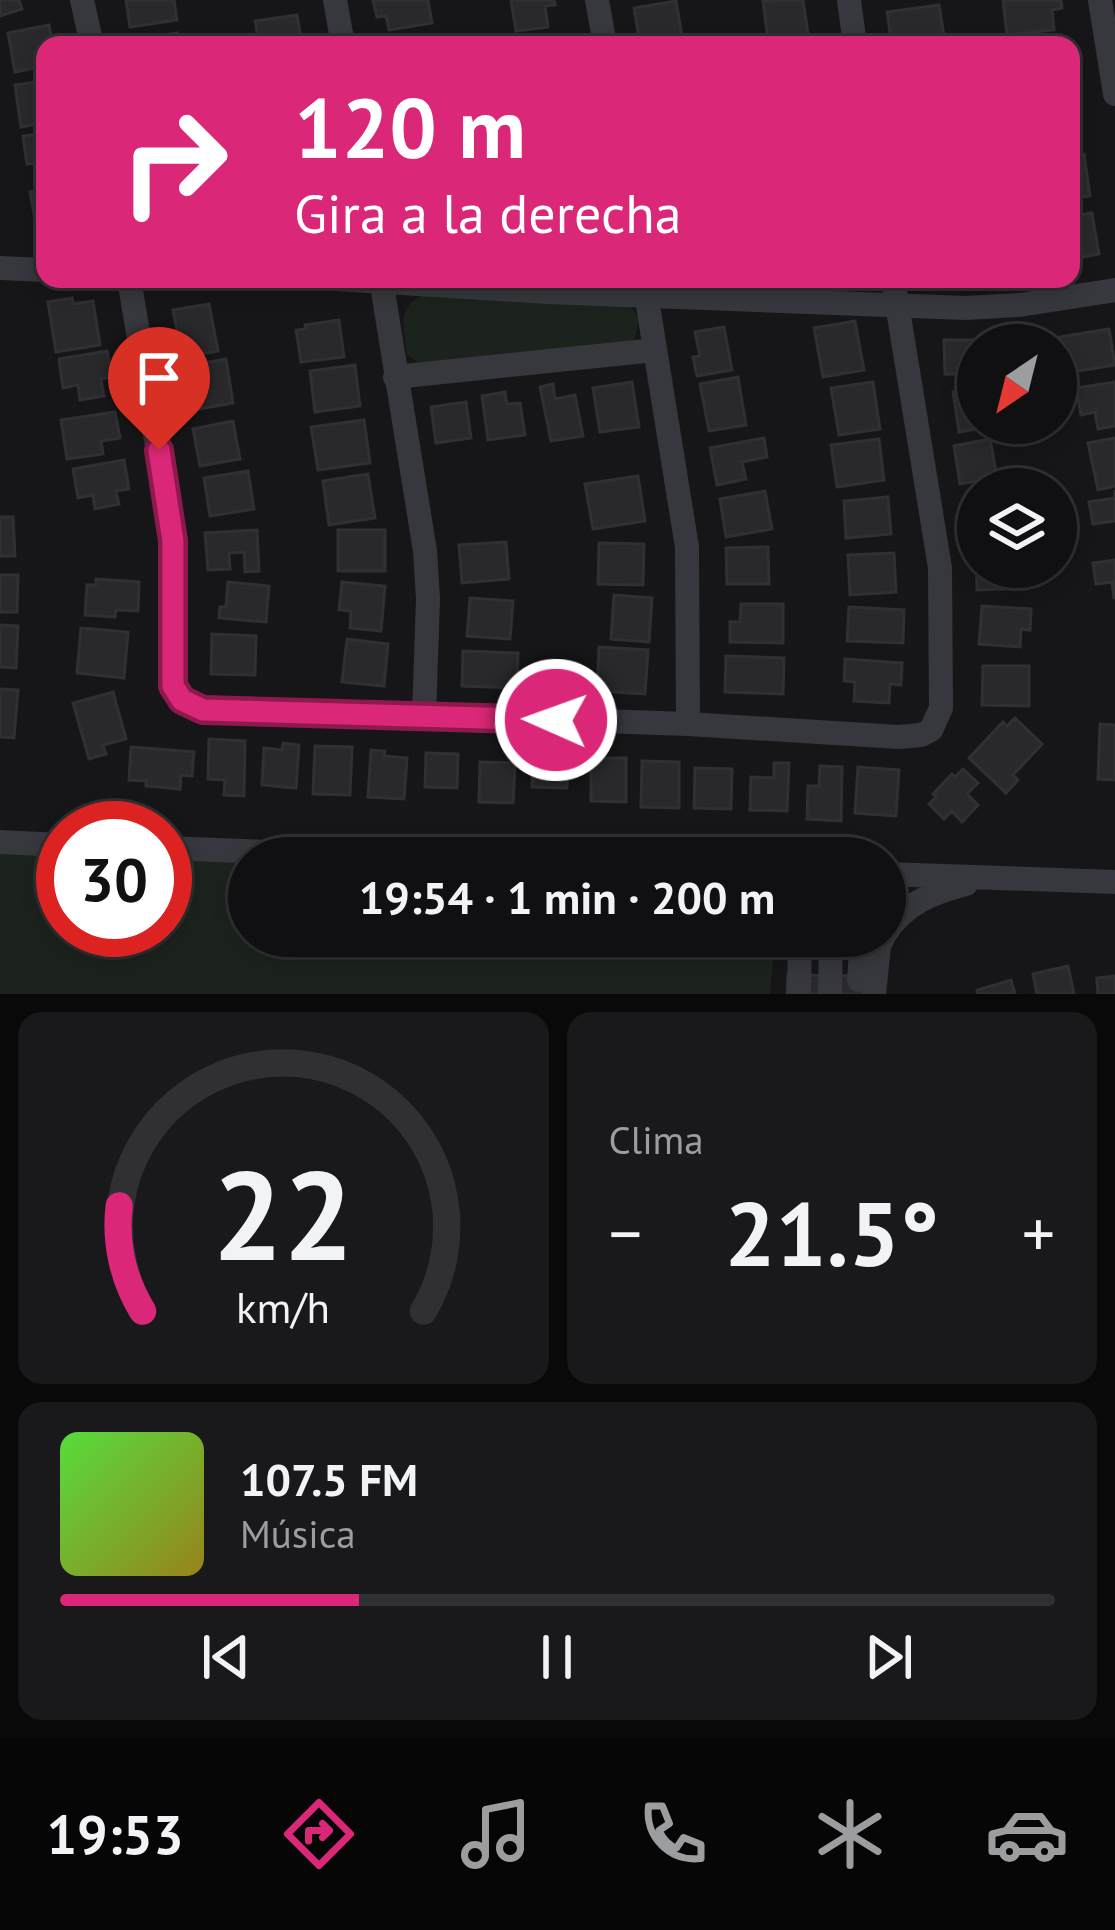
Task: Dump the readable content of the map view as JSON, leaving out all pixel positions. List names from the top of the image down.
{
  "north": "bottom left",
  "page": {
    "turn": ["120 m", "Gira a la derecha"],
    "limit": "30",
    "trip": "19:54 · 1 min · 200 m",
    "tile": "Clima",
    "heat": ["−", "21.5°", "+"],
    "song": ["107.5 FM", "Música"],
    "tabs": "19:53",
    "gauge": ["22", "km/h"]
  }
}
